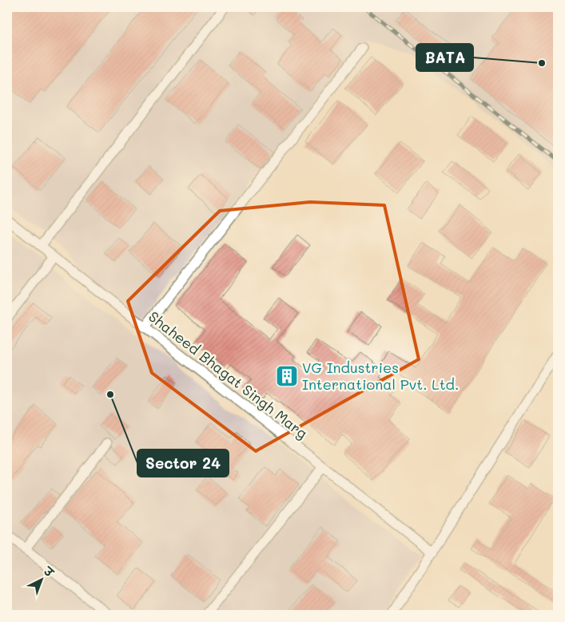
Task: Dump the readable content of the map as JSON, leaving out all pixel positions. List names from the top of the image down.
{
  "streets": {
    "street": ["Shaheed Bhagat Singh Marg"]
  },
  "places": {
    "other": ["BATA", "Sector 24"],
    "building": ["VG Industries International Pvt. Ltd."]
  },
  "north": "top right"
}
